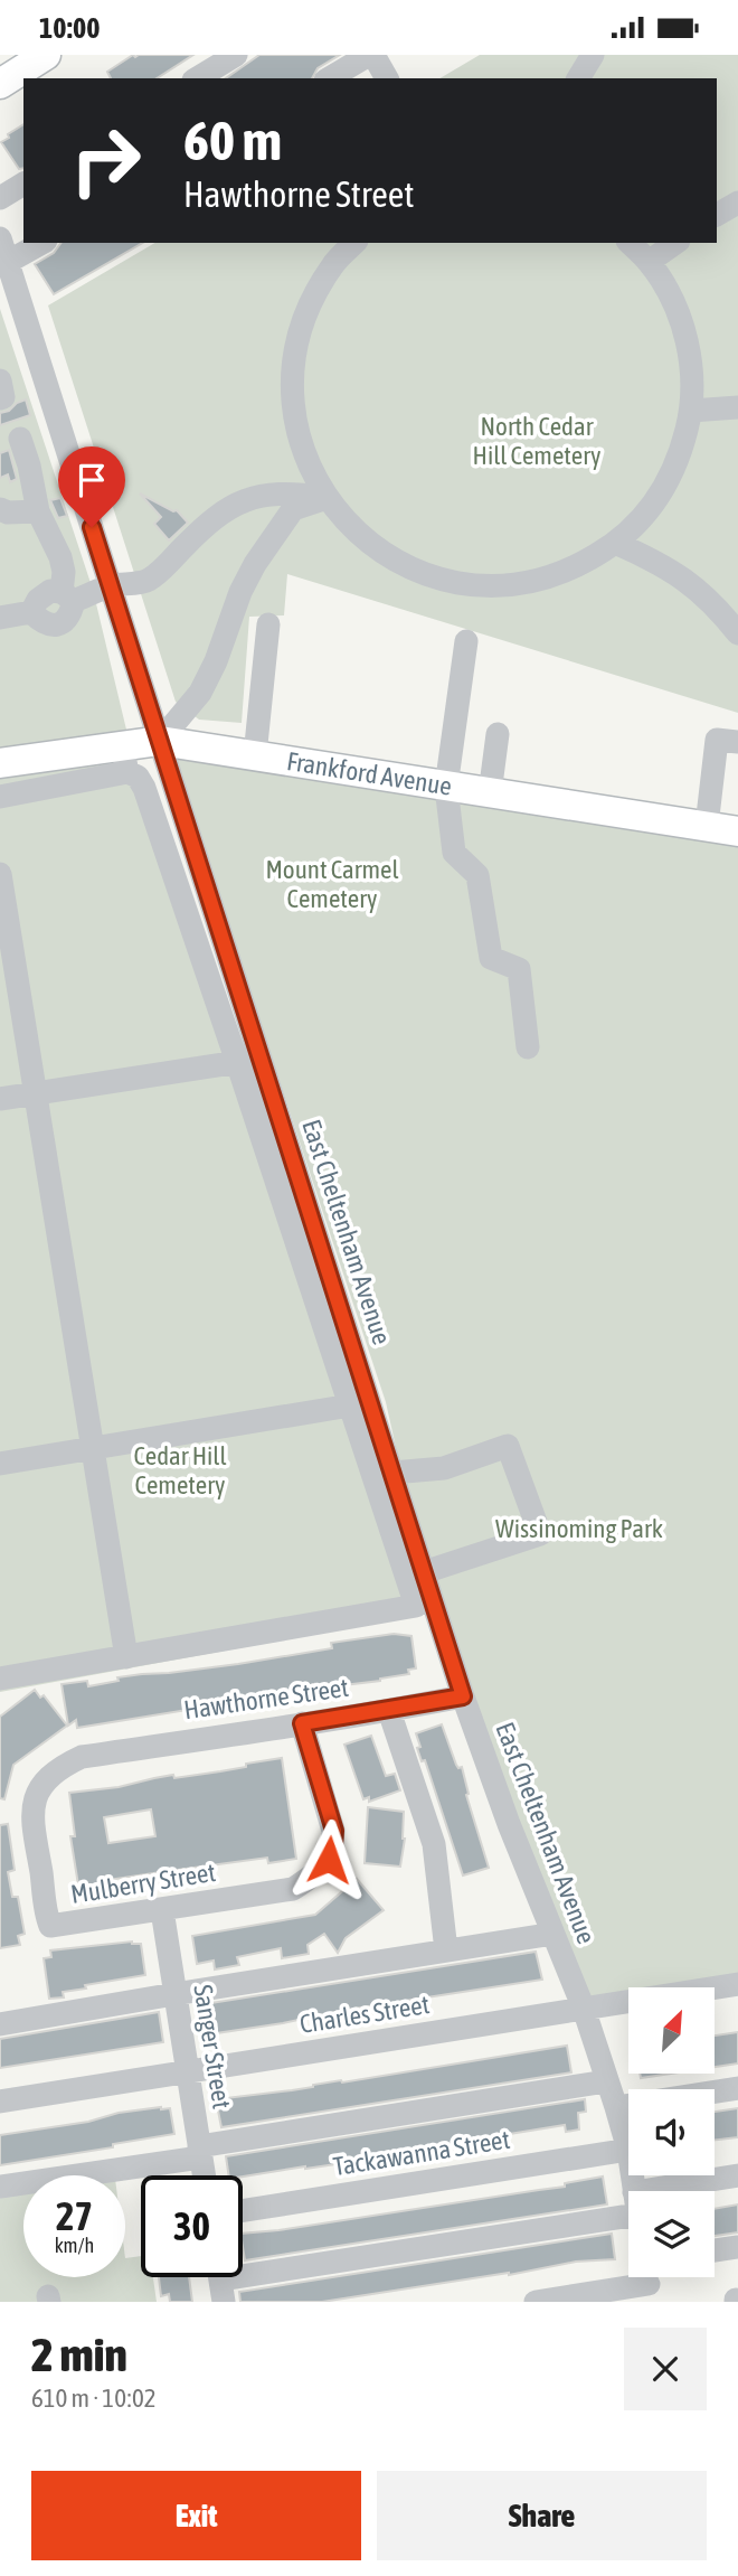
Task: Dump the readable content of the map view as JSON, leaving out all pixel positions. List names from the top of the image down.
{
  "streets": {
    "main road": ["Frankford Avenue"],
    "street": [
      "East Cheltenham Avenue",
      "Hawthorne Street",
      "Mulberry Street",
      "Charles Street",
      "Sanger Street",
      "Tackawanna Street"
    ]
  },
  "crossings": [
    ["Frankford Avenue", "East Cheltenham Avenue"],
    ["East Cheltenham Avenue", "Hawthorne Street"],
    ["East Cheltenham Avenue", "Charles Street"],
    ["East Cheltenham Avenue", "Tackawanna Street"],
    ["Hawthorne Street", "Mulberry Street"],
    ["Mulberry Street", "Sanger Street"],
    ["Charles Street", "Sanger Street"]
  ],
  "parks": [
    "North Cedar Hill Cemetery",
    "Mount Carmel Cemetery",
    "Cedar Hill Cemetery",
    "Wissinoming Park"
  ],
  "north": "top right",
  "page": {
    "status": "10:00",
    "turn": ["60 m", "Hawthorne Street"],
    "speed": "27 km/h",
    "limit": "30",
    "heading": ["2 min", "610 m · 10:02"],
    "buttons": ["Exit", "Share"]
  }
}
